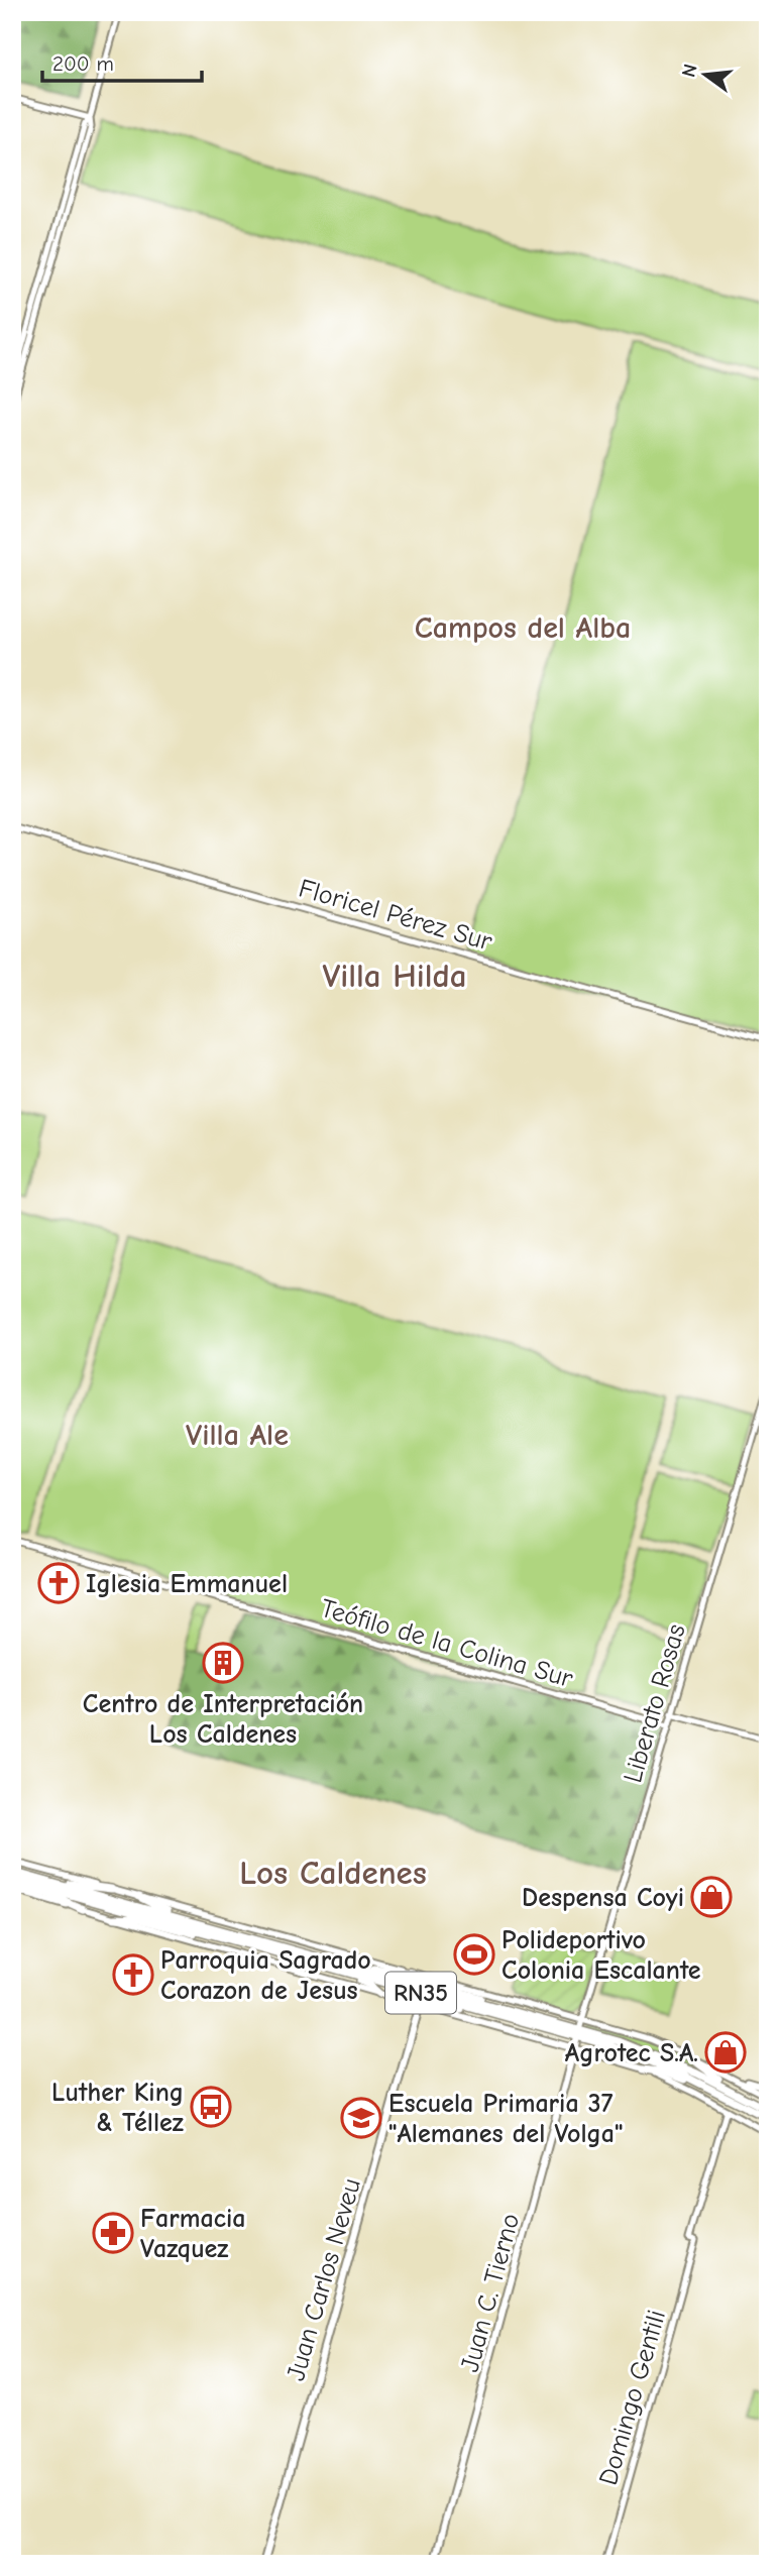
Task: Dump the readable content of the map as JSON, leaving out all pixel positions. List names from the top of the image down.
{
  "streets": {
    "highway": ["RN35"],
    "main road": ["Juan Carlos Neveu", "Juan C. Tierno"],
    "street": [
      "Floricel Pérez Sur",
      "Teófilo de la Colina Sur",
      "Liberato Rosas",
      "Domingo Gentili"
    ]
  },
  "crossings": [
    ["Teófilo de la Colina Sur", "Liberato Rosas"],
    ["Liberato Rosas", "RN35"],
    ["Liberato Rosas", "Juan C. Tierno"],
    ["RN35", "Juan C. Tierno"]
  ],
  "districts": [
    "Campos del Alba",
    "Villa Hilda",
    "Villa Ale",
    "Los Caldenes"
  ],
  "places": {
    "church": ["Iglesia Emmanuel", "Parroquia Sagrado Corazon de Jesus"],
    "building": ["Centro de Interpretación Los Caldenes"],
    "shop": ["Despensa Coyi", "Agrotec S.A."],
    "sports": ["Polideportivo Colonia Escalante"],
    "bus stop": ["Luther King & Téllez"],
    "school or university": ["Escuela Primaria 37 \"Alemanes del Volga\""],
    "pharmacy": ["Farmacia Vazquez"]
  },
  "scale_bar": "200 m",
  "north": "left"
}
